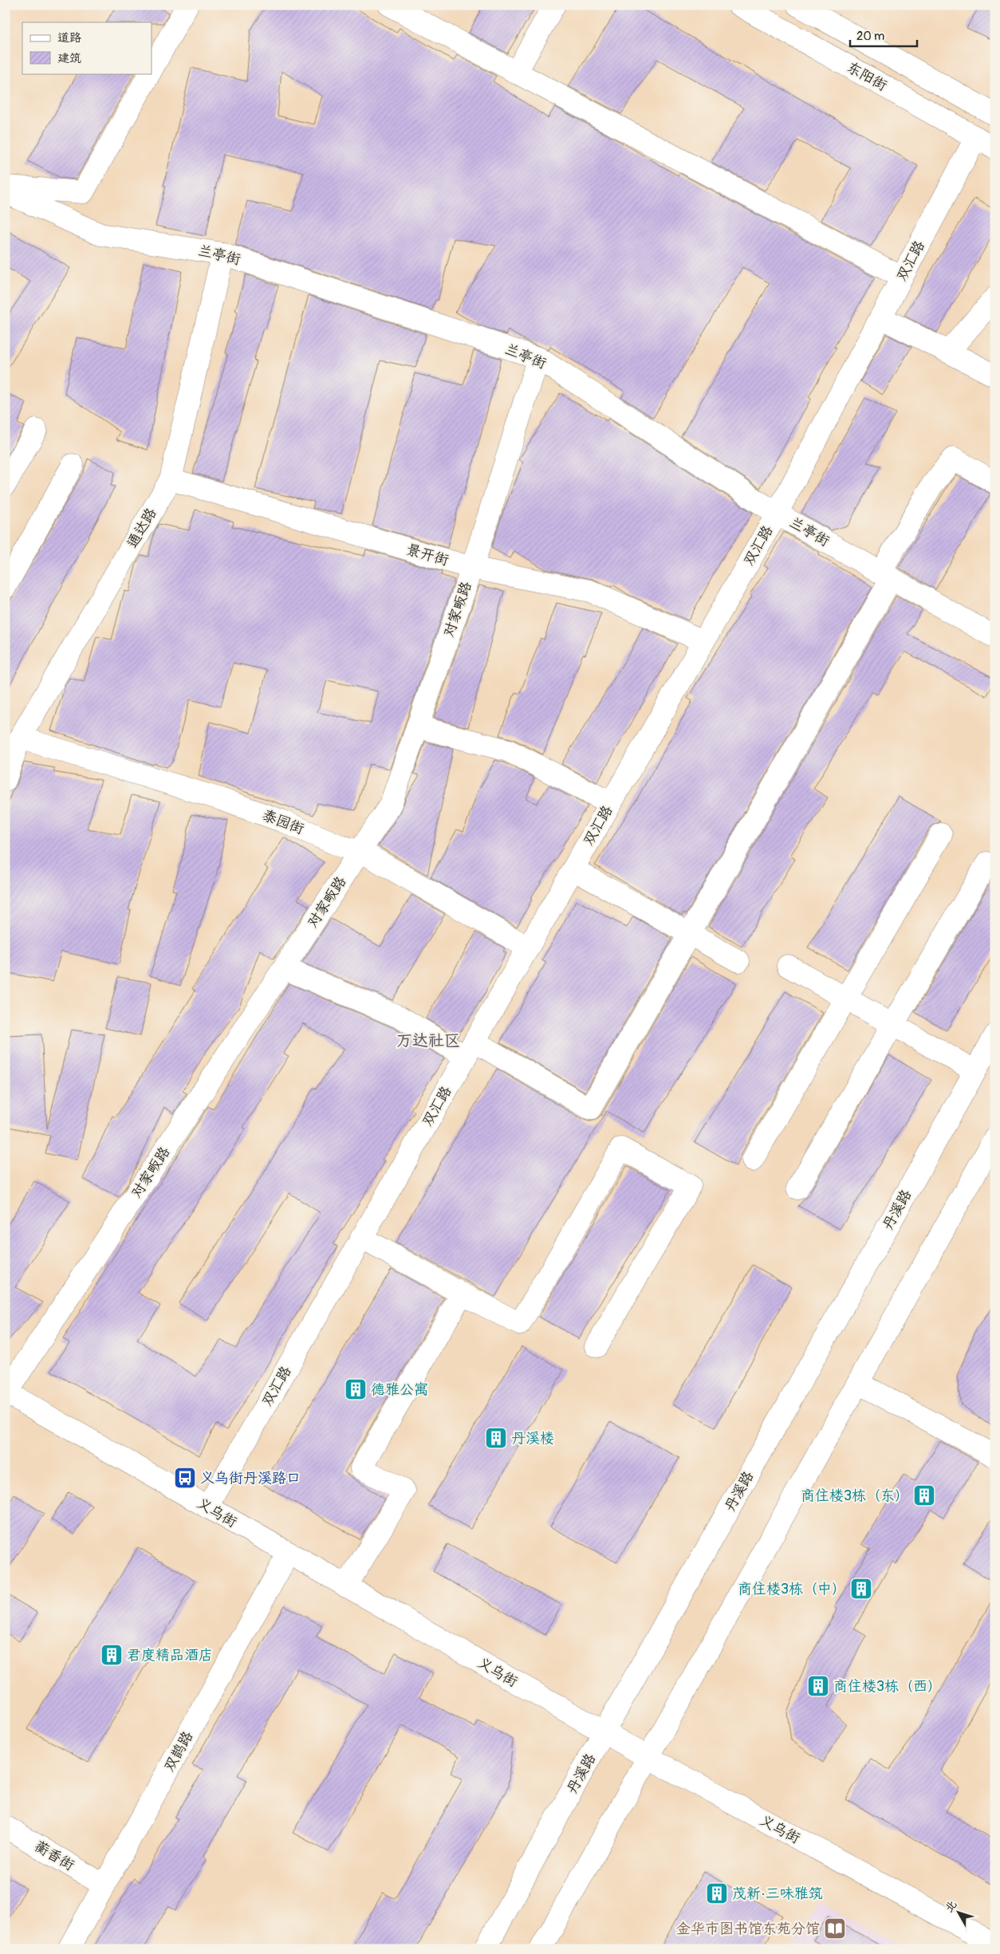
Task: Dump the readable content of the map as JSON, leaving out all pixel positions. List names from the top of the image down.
{
  "streets": {
    "street": [
      "东阳街",
      "兰亭街",
      "双汇路",
      "通达路",
      "景开街",
      "对家畈路",
      "泰园街",
      "丹溪路",
      "义乌街",
      "双鹊路",
      "蘅香街"
    ]
  },
  "crossings": [
    ["东阳街", "双汇路"],
    ["兰亭街", "双汇路"],
    ["兰亭街", "通达路"],
    ["兰亭街", "对家畈路"],
    ["双汇路", "景开街"],
    ["双汇路", "泰园街"],
    ["双汇路", "义乌街"],
    ["通达路", "景开街"],
    ["通达路", "泰园街"],
    ["景开街", "对家畈路"],
    ["对家畈路", "泰园街"],
    ["对家畈路", "义乌街"],
    ["丹溪路", "义乌街"],
    ["义乌街", "双鹊路"],
    ["双鹊路", "蘅香街"]
  ],
  "districts": ["万达社区"],
  "places": {
    "building": [
      "德雅公寓",
      "丹溪楼",
      "商住楼3栋（东）",
      "商住楼3栋（中）",
      "君度精品酒店",
      "商住楼3栋（西）",
      "茂新·三味雅筑"
    ],
    "bus stop": ["义乌街丹溪路口"],
    "library": ["金华市图书馆东苑分馆"]
  },
  "legend": ["道路", "建筑"],
  "scale_bar": "20 m",
  "north": "top left"
}
